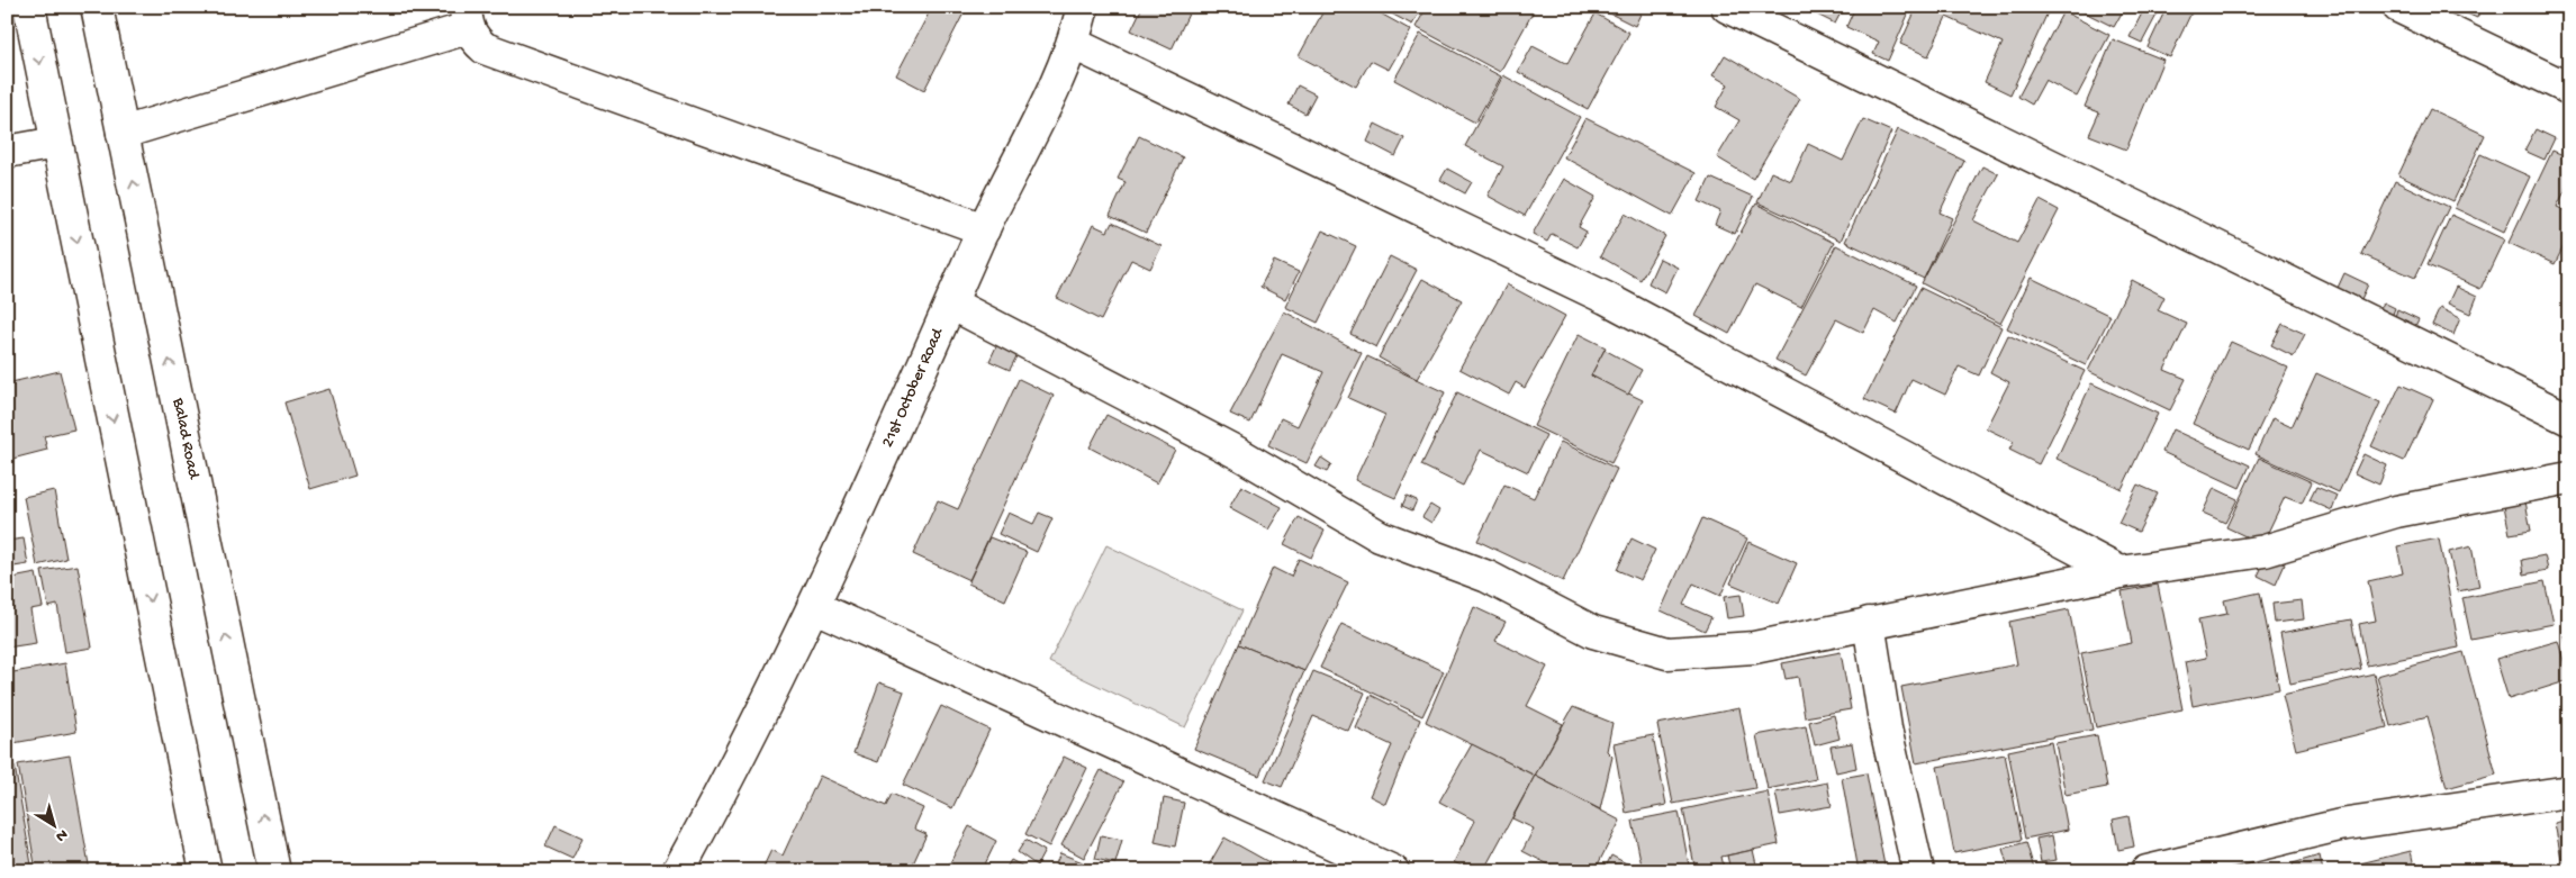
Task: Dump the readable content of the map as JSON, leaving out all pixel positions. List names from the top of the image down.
{
  "streets": {
    "main road": ["21st October Road", "Balad Road"]
  },
  "north": "bottom right"
}
